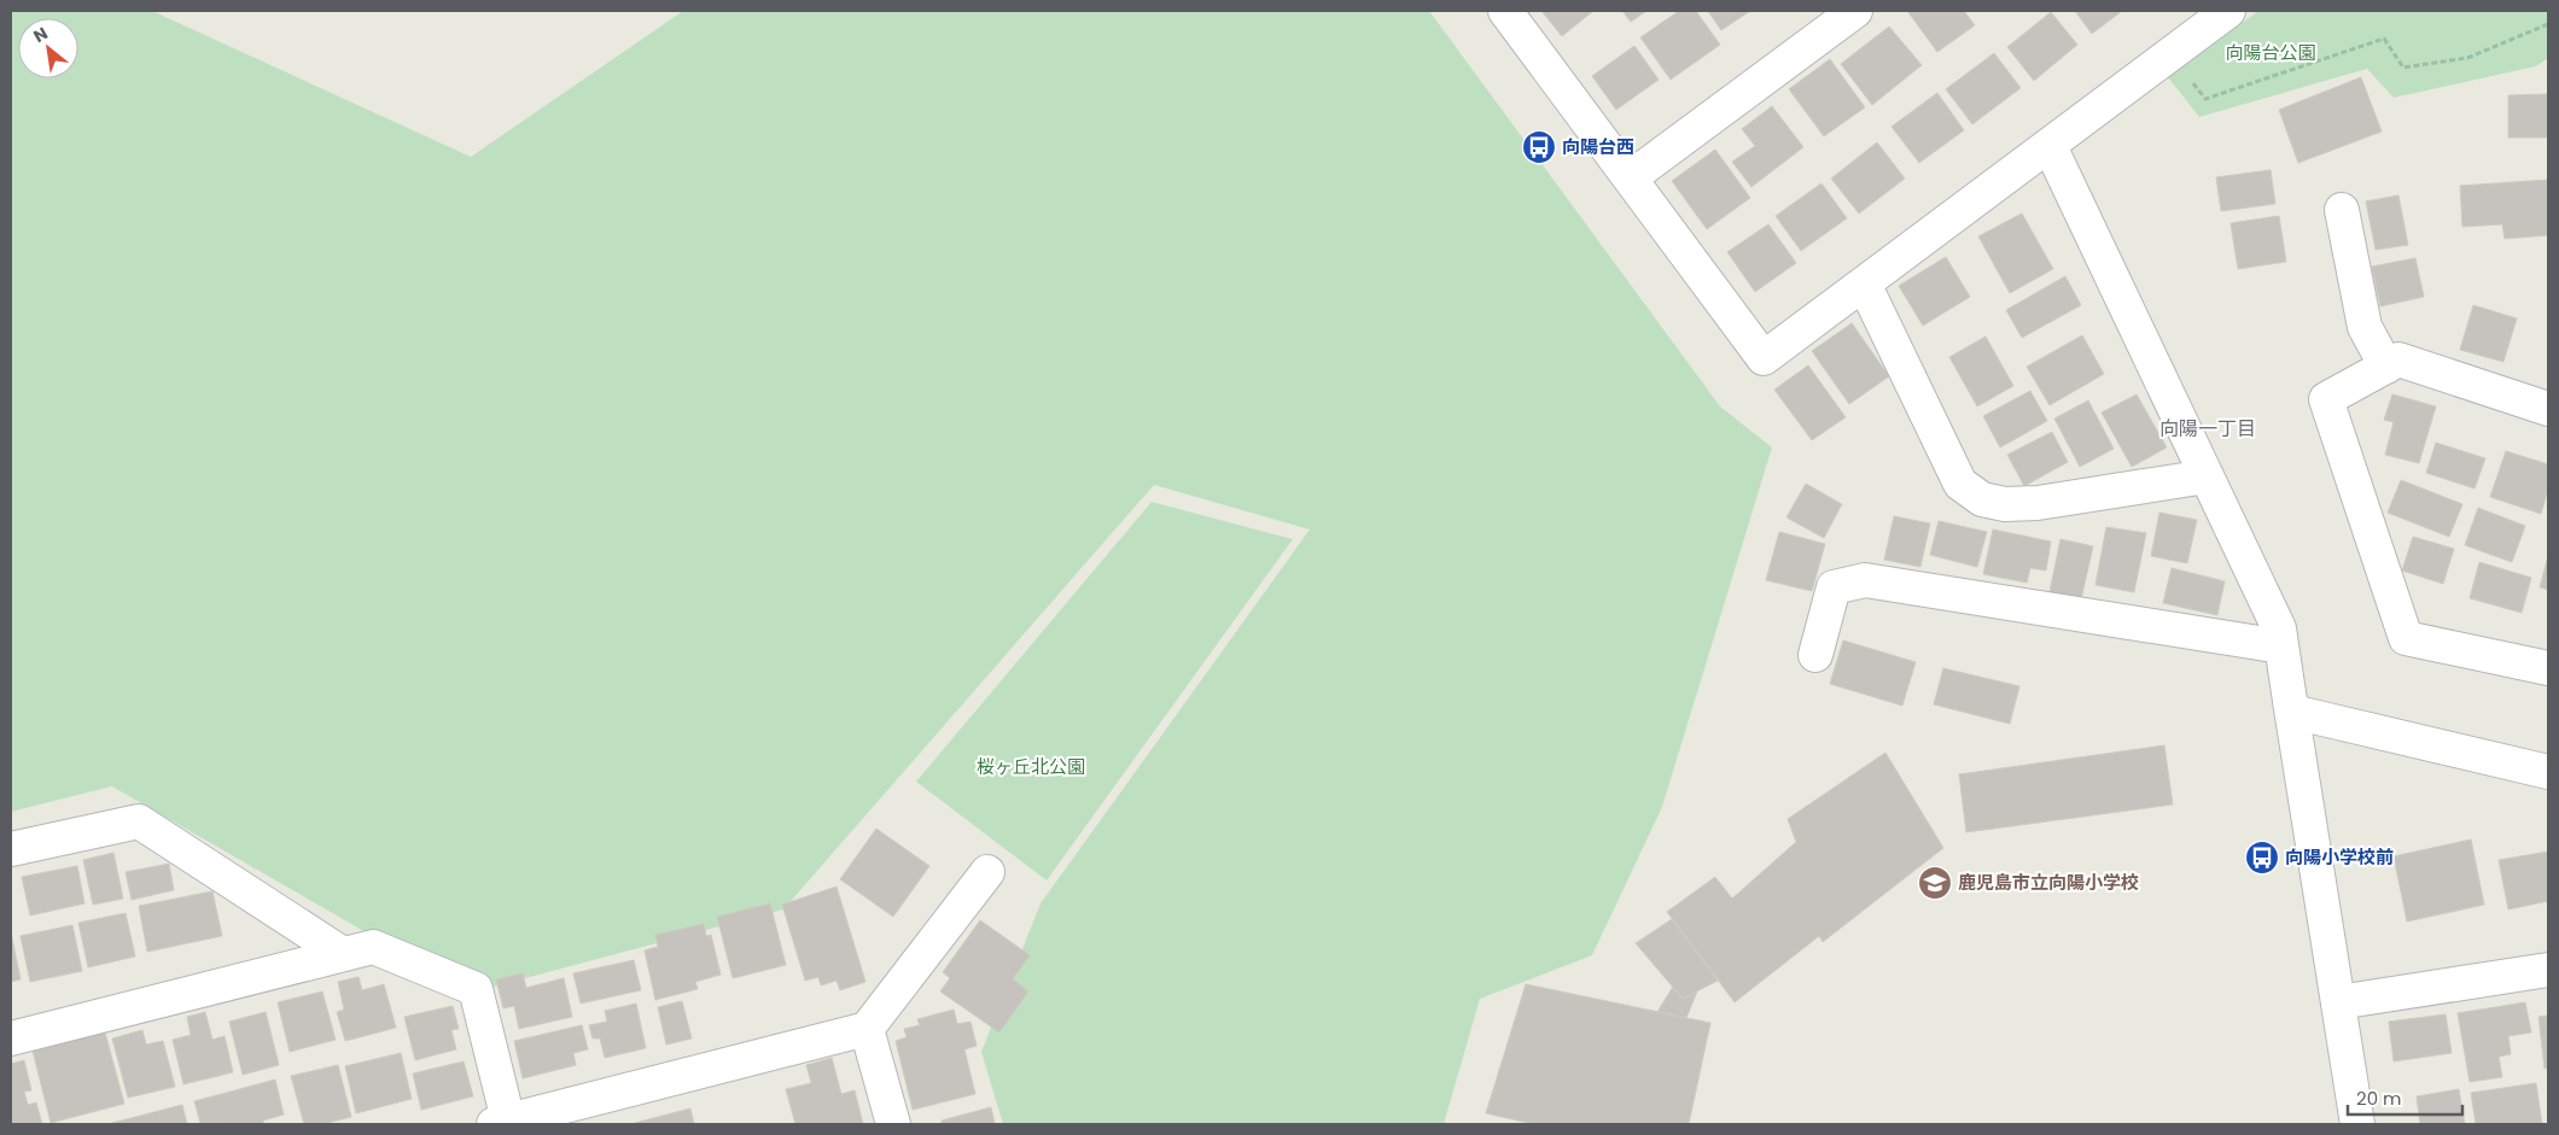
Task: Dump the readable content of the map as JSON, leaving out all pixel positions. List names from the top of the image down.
{
  "districts": ["向陽一丁目"],
  "parks": ["向陽台公園", "桜ヶ丘北公園"],
  "places": {
    "bus stop": ["向陽台西", "向陽小学校前"],
    "school or university": ["鹿児島市立向陽小学校"]
  },
  "scale_bar": "20 m",
  "north": "top left"
}
